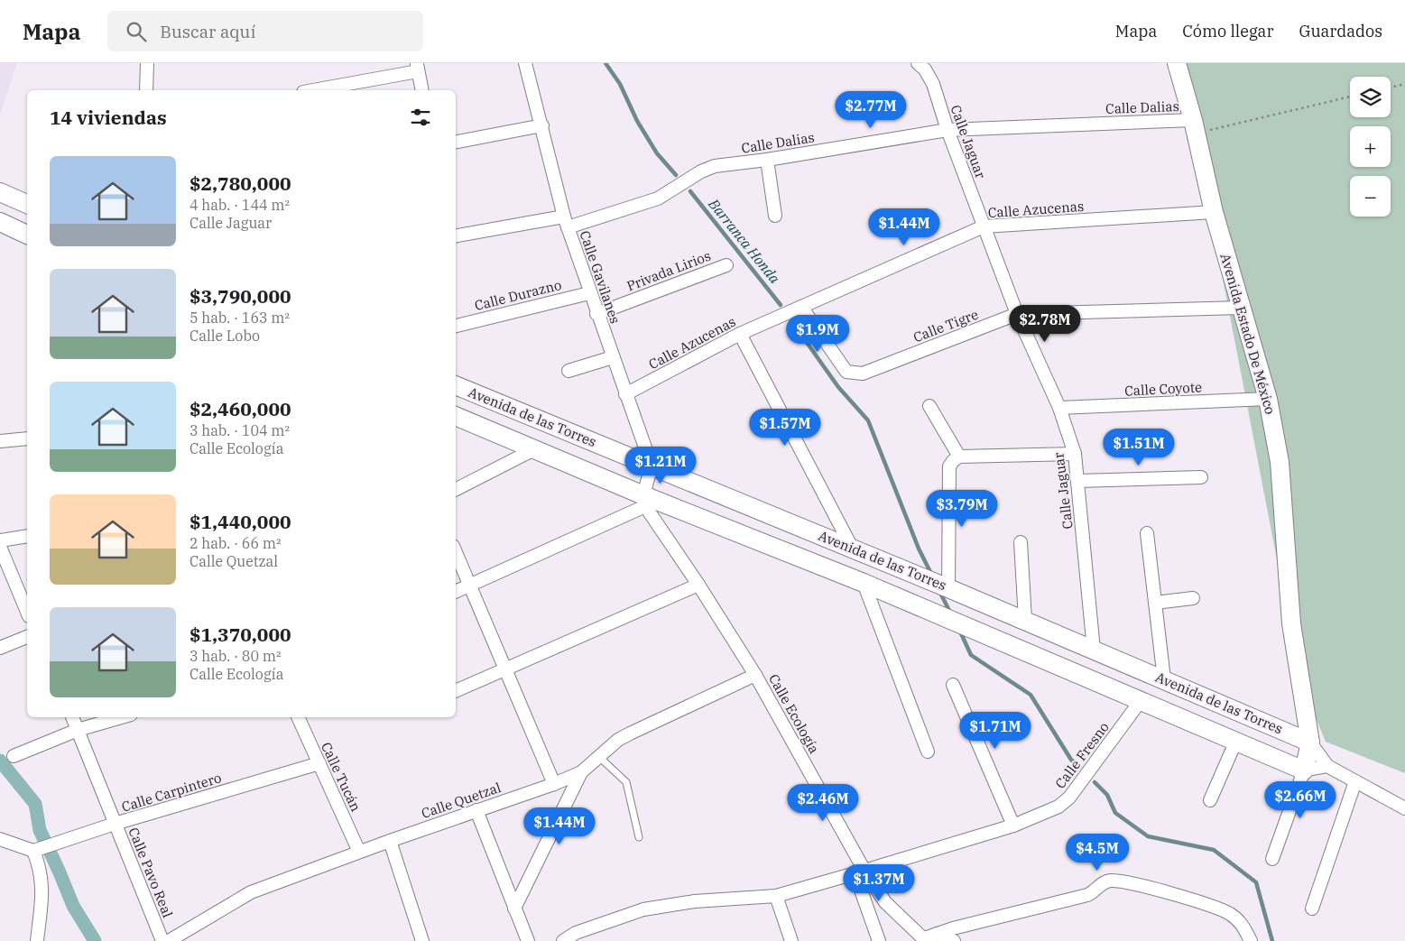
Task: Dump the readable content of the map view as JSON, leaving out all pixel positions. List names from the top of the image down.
{
  "streets": {
    "main road": ["Avenida Estado De México", "Avenida de las Torres"],
    "street": [
      "Calle Dalias",
      "Calle Jaguar",
      "Calle Azucenas",
      "Privada Lirios",
      "Calle Gavilanes",
      "Calle Durazno",
      "Calle Tigre",
      "Calle Coyote",
      "Calle Ecología",
      "Calle Fresno",
      "Calle Tucán",
      "Calle Carpintero",
      "Calle Quetzal",
      "Calle Pavo Real"
    ]
  },
  "crossings": [
    ["Calle Dalias", "Calle Jaguar"],
    ["Calle Dalias", "Calle Gavilanes"],
    ["Calle Dalias", "Avenida Estado De México"],
    ["Calle Jaguar", "Calle Azucenas"],
    ["Calle Jaguar", "Calle Tigre"],
    ["Calle Jaguar", "Calle Coyote"],
    ["Calle Jaguar", "Avenida de las Torres"],
    ["Calle Azucenas", "Calle Gavilanes"],
    ["Calle Azucenas", "Calle Tigre"],
    ["Calle Azucenas", "Avenida Estado De México"],
    ["Privada Lirios", "Calle Gavilanes"],
    ["Calle Gavilanes", "Calle Durazno"],
    ["Calle Gavilanes", "Avenida de las Torres"],
    ["Calle Tigre", "Avenida Estado De México"],
    ["Avenida Estado De México", "Calle Coyote"],
    ["Avenida Estado De México", "Avenida de las Torres"],
    ["Avenida de las Torres", "Calle Ecología"],
    ["Avenida de las Torres", "Calle Fresno"],
    ["Calle Ecología", "Calle Fresno"],
    ["Calle Ecología", "Calle Quetzal"],
    ["Calle Tucán", "Calle Carpintero"],
    ["Calle Tucán", "Calle Quetzal"],
    ["Calle Carpintero", "Calle Pavo Real"]
  ],
  "water": ["Barranca Honda"],
  "page": {
    "header": "Mapa",
    "search": "Buscar aquí",
    "nav": ["Mapa", "Cómo llegar", "Guardados"],
    "map_buttons": ["+", "−"],
    "heading": "14 viviendas",
    "price": [
      "$2.77M",
      "$1.44M",
      "$2.78M",
      "$1.9M",
      "$1.57M",
      "$1.51M",
      "$1.21M",
      "$3.79M",
      "$1.71M",
      "$2.66M",
      "$2.46M",
      "$1.44M",
      "$4.5M",
      "$1.37M"
    ],
    "list": [
      {
        "name": "$2,780,000",
        "note": "4 hab. · 144 m² · Calle Jaguar"
      },
      {
        "name": "$3,790,000",
        "note": "5 hab. · 163 m² · Calle Lobo"
      },
      {
        "name": "$2,460,000",
        "note": "3 hab. · 104 m² · Calle Ecología"
      },
      {
        "name": "$1,440,000",
        "note": "2 hab. · 66 m² · Calle Quetzal"
      },
      {
        "name": "$1,370,000",
        "note": "3 hab. · 80 m² · Calle Ecología"
      }
    ]
  }
}
